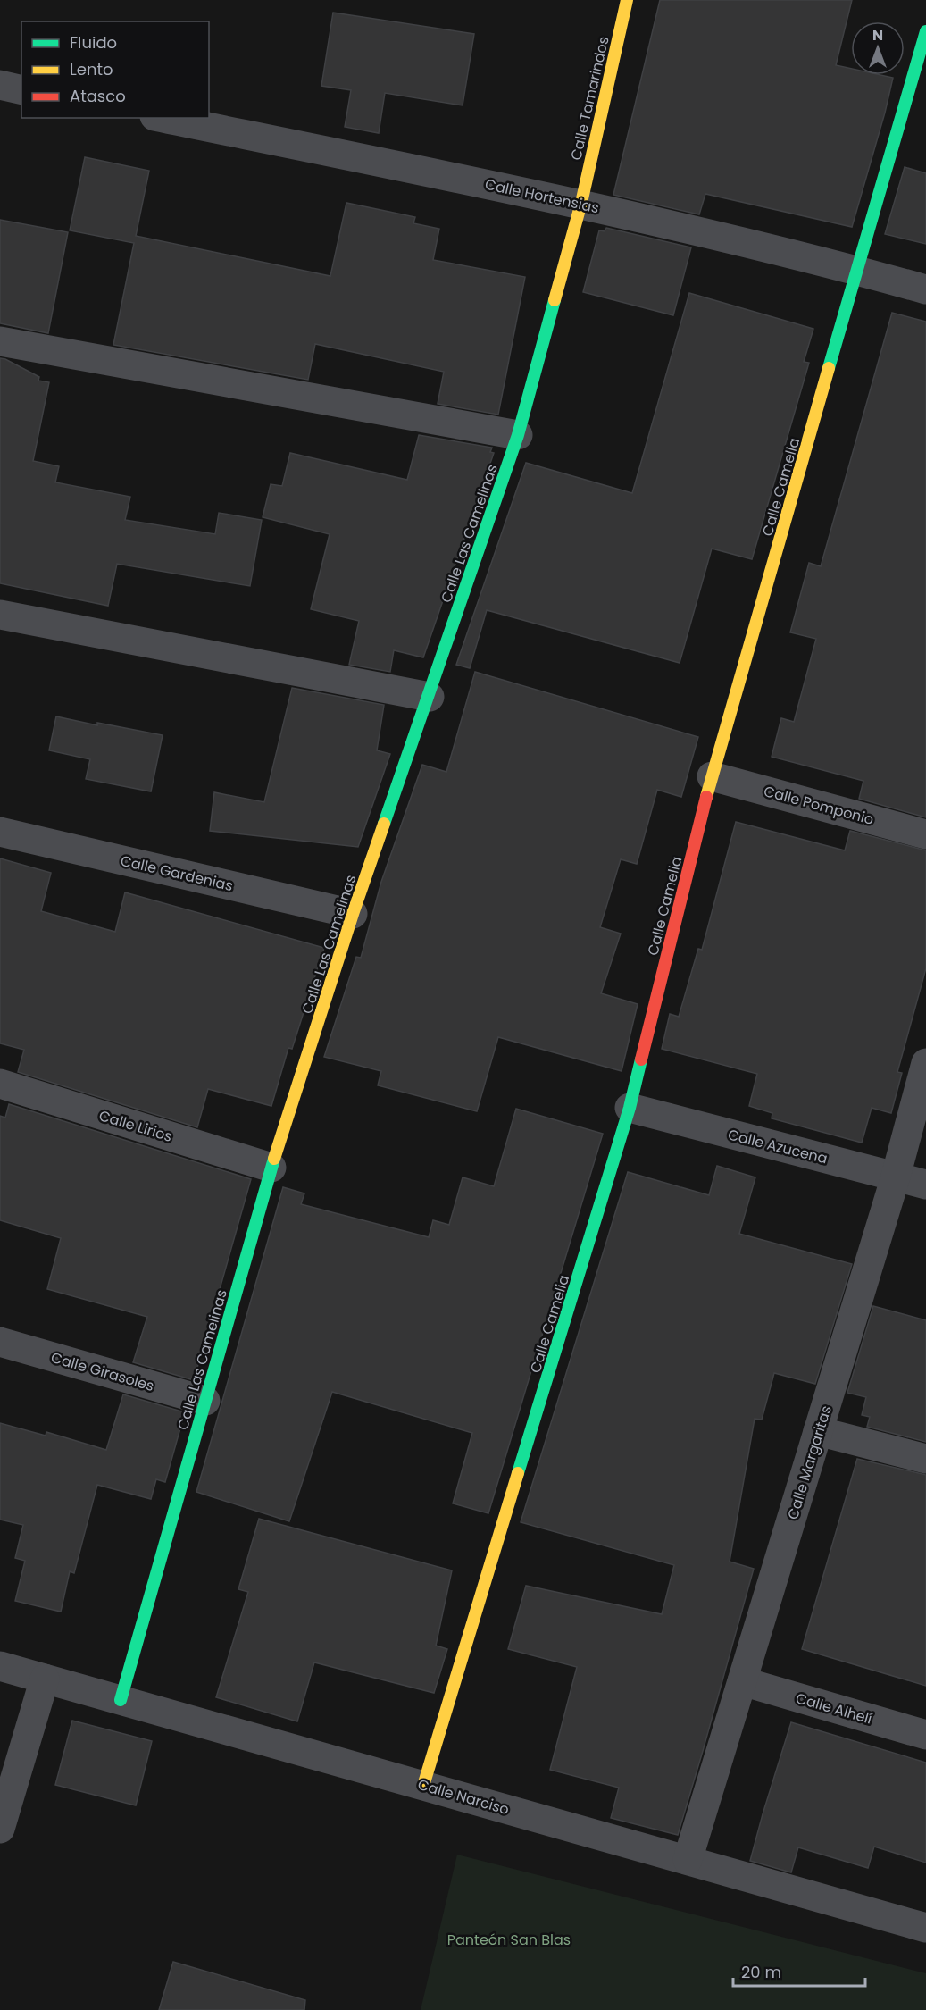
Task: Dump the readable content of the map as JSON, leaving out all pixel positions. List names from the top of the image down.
{
  "streets": {
    "street": [
      "Calle Tamarindos",
      "Calle Hortensias",
      "Calle Camelia",
      "Calle Las Camelinas",
      "Calle Pomponio",
      "Calle Gardenias",
      "Calle Lirios",
      "Calle Azucena",
      "Calle Girasoles",
      "Calle Margaritas",
      "Calle Alhelí",
      "Calle Narciso"
    ]
  },
  "crossings": [
    ["Calle Tamarindos", "Calle Hortensias"],
    ["Calle Tamarindos", "Calle Las Camelinas"],
    ["Calle Hortensias", "Calle Camelia"],
    ["Calle Hortensias", "Calle Las Camelinas"],
    ["Calle Camelia", "Calle Pomponio"],
    ["Calle Camelia", "Calle Azucena"],
    ["Calle Camelia", "Calle Narciso"],
    ["Calle Las Camelinas", "Calle Gardenias"],
    ["Calle Las Camelinas", "Calle Lirios"],
    ["Calle Las Camelinas", "Calle Girasoles"],
    ["Calle Las Camelinas", "Calle Narciso"],
    ["Calle Azucena", "Calle Margaritas"],
    ["Calle Margaritas", "Calle Alhelí"],
    ["Calle Margaritas", "Calle Narciso"]
  ],
  "parks": ["Panteón San Blas"],
  "legend": ["Fluido", "Lento", "Atasco"],
  "scale_bar": "20 m",
  "north": "top"
}
